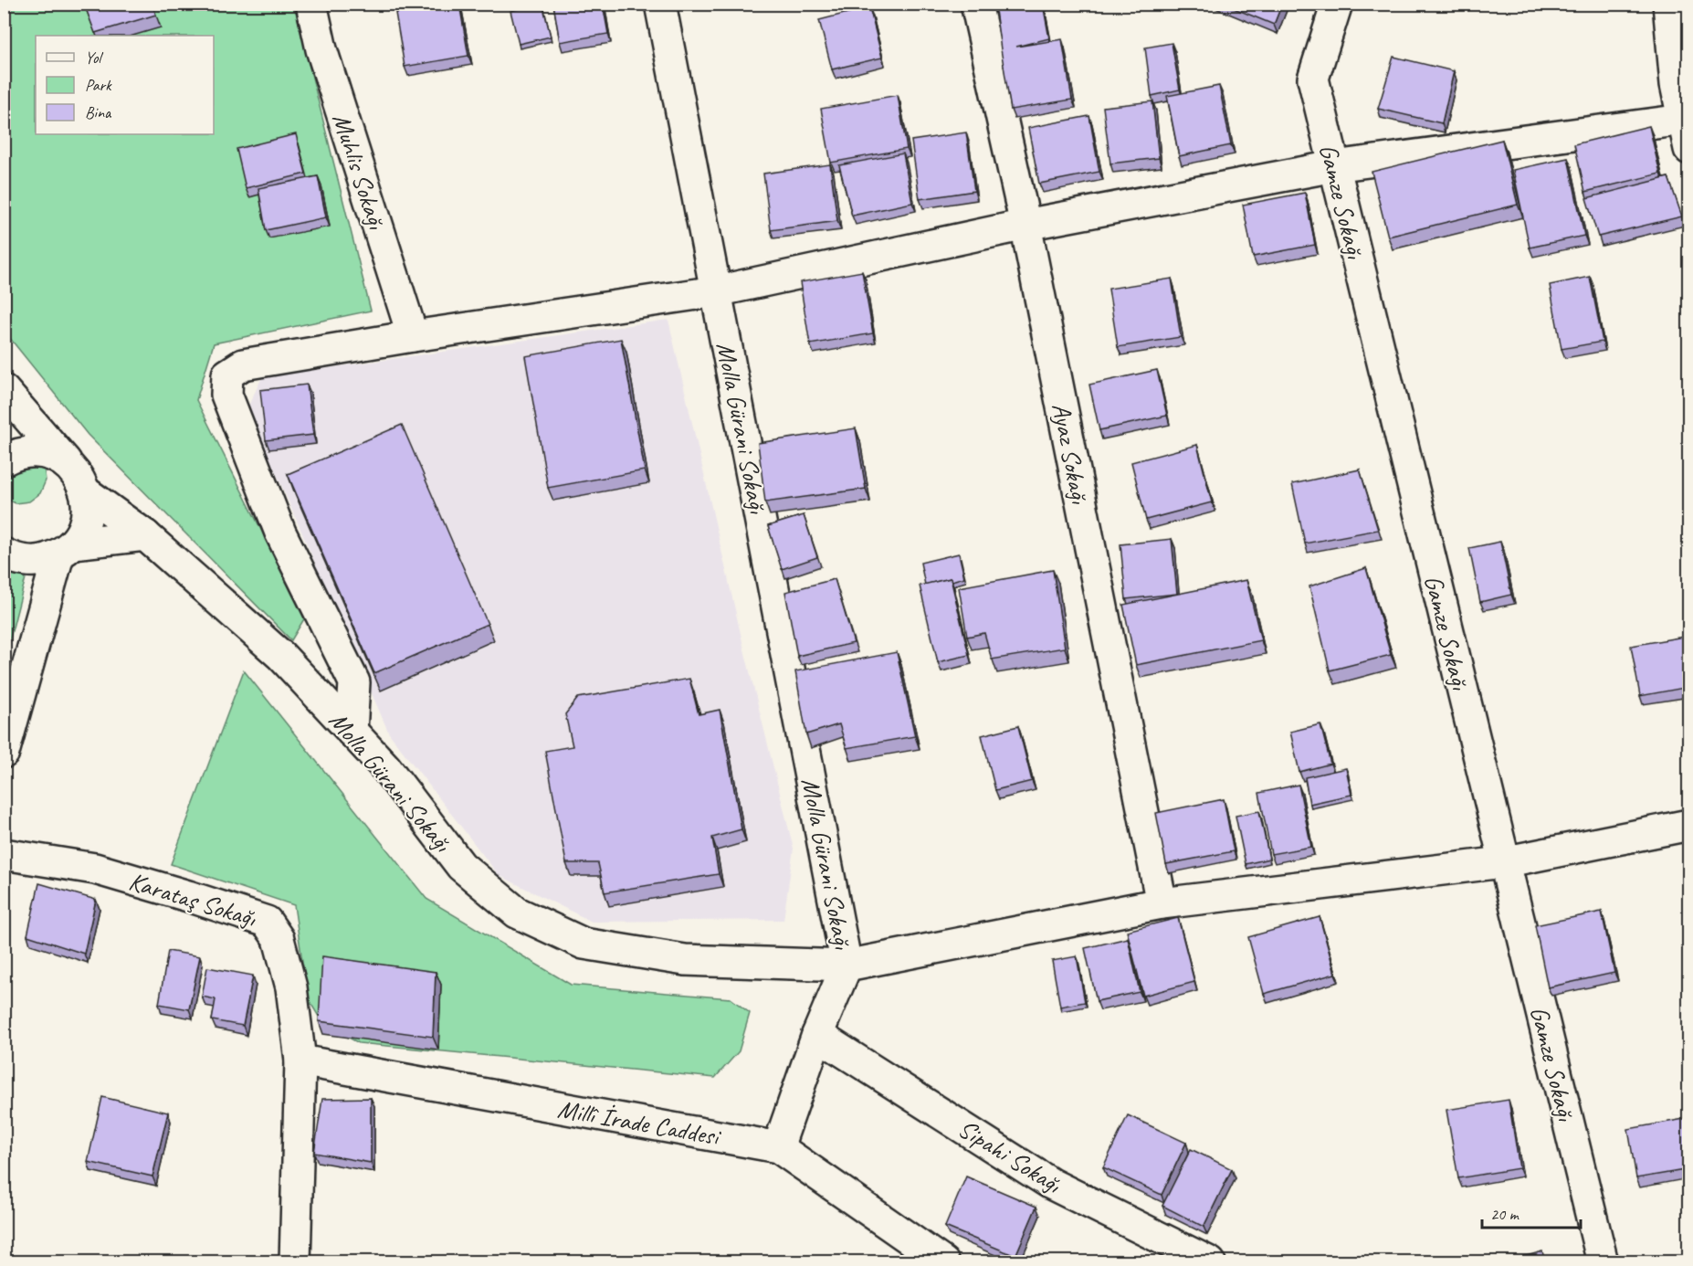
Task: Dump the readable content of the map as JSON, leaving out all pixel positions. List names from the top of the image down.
{
  "streets": {
    "street": [
      "Muhlis Sokağı",
      "Gamze Sokağı",
      "Molla Gürani Sokağı",
      "Ayaz Sokağı",
      "Karataş Sokağı",
      "Millî İrade Caddesi",
      "Sipahi Sokağı"
    ]
  },
  "crossings": [
    ["Karataş Sokağı", "Millî İrade Caddesi"]
  ],
  "legend": ["Yol", "Park", "Bina"],
  "scale_bar": "20 m"
}
